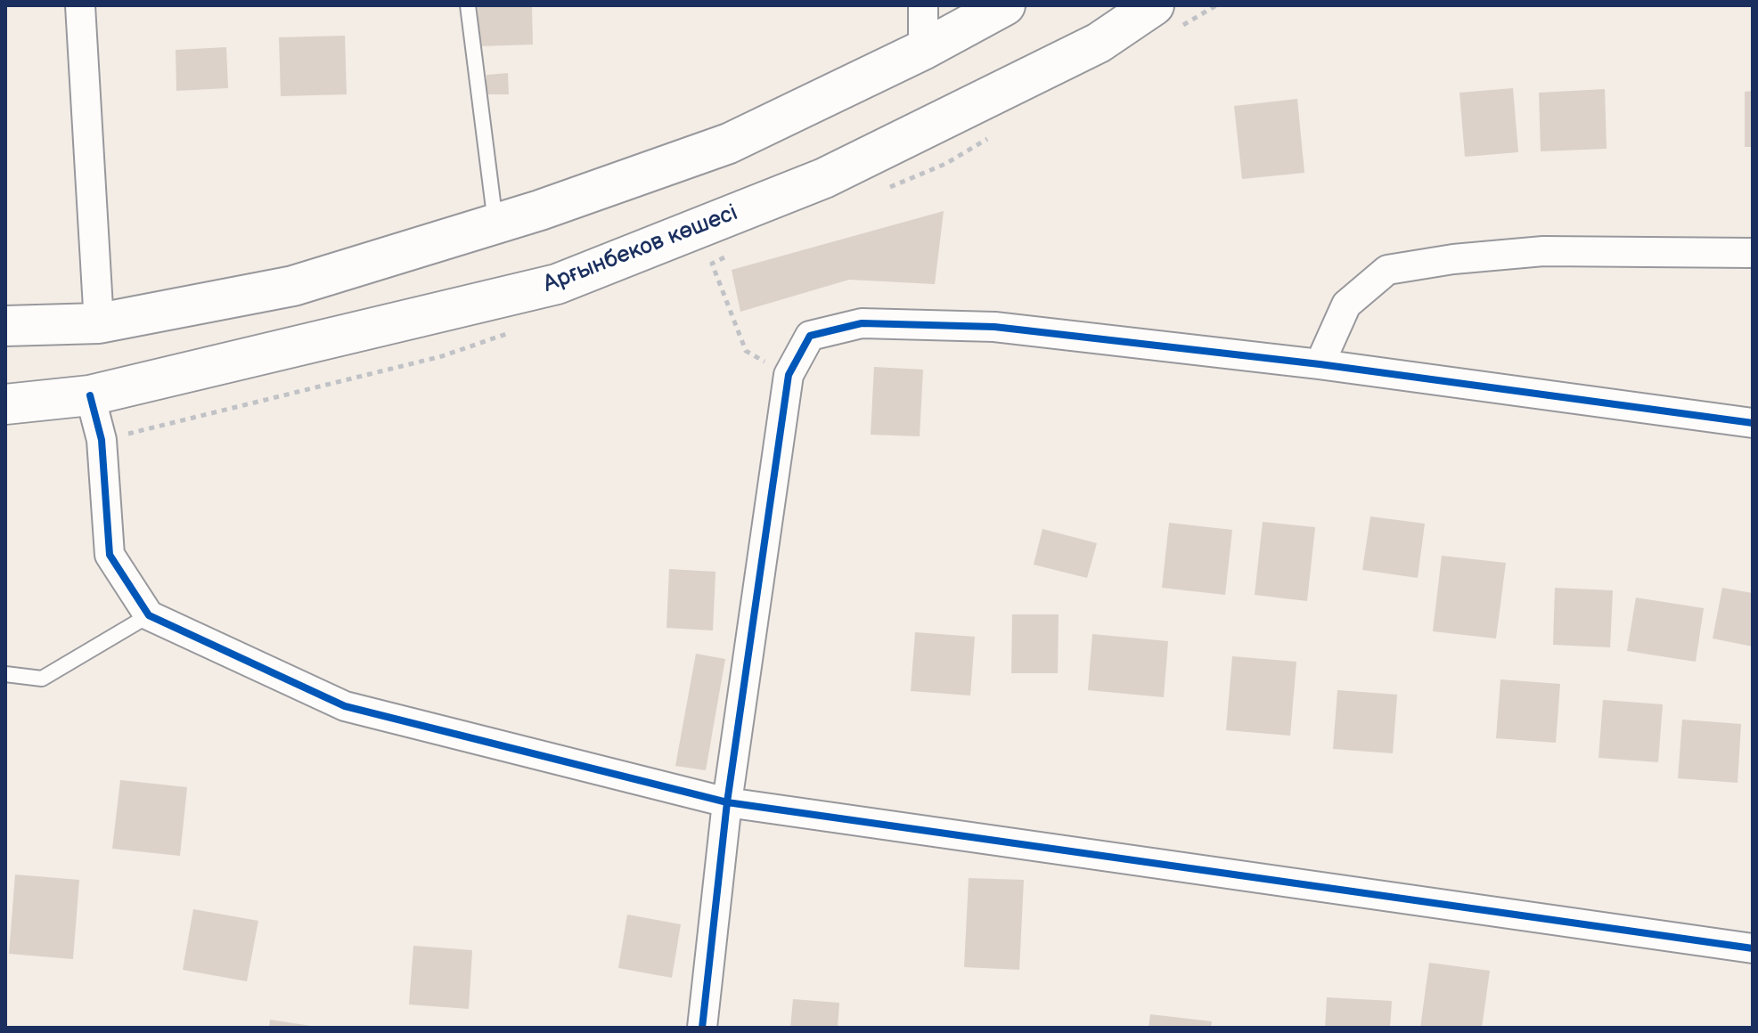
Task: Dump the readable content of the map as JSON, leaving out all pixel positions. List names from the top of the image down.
{
  "streets": {
    "main road": ["Арғынбеков көшесі"]
  }
}
